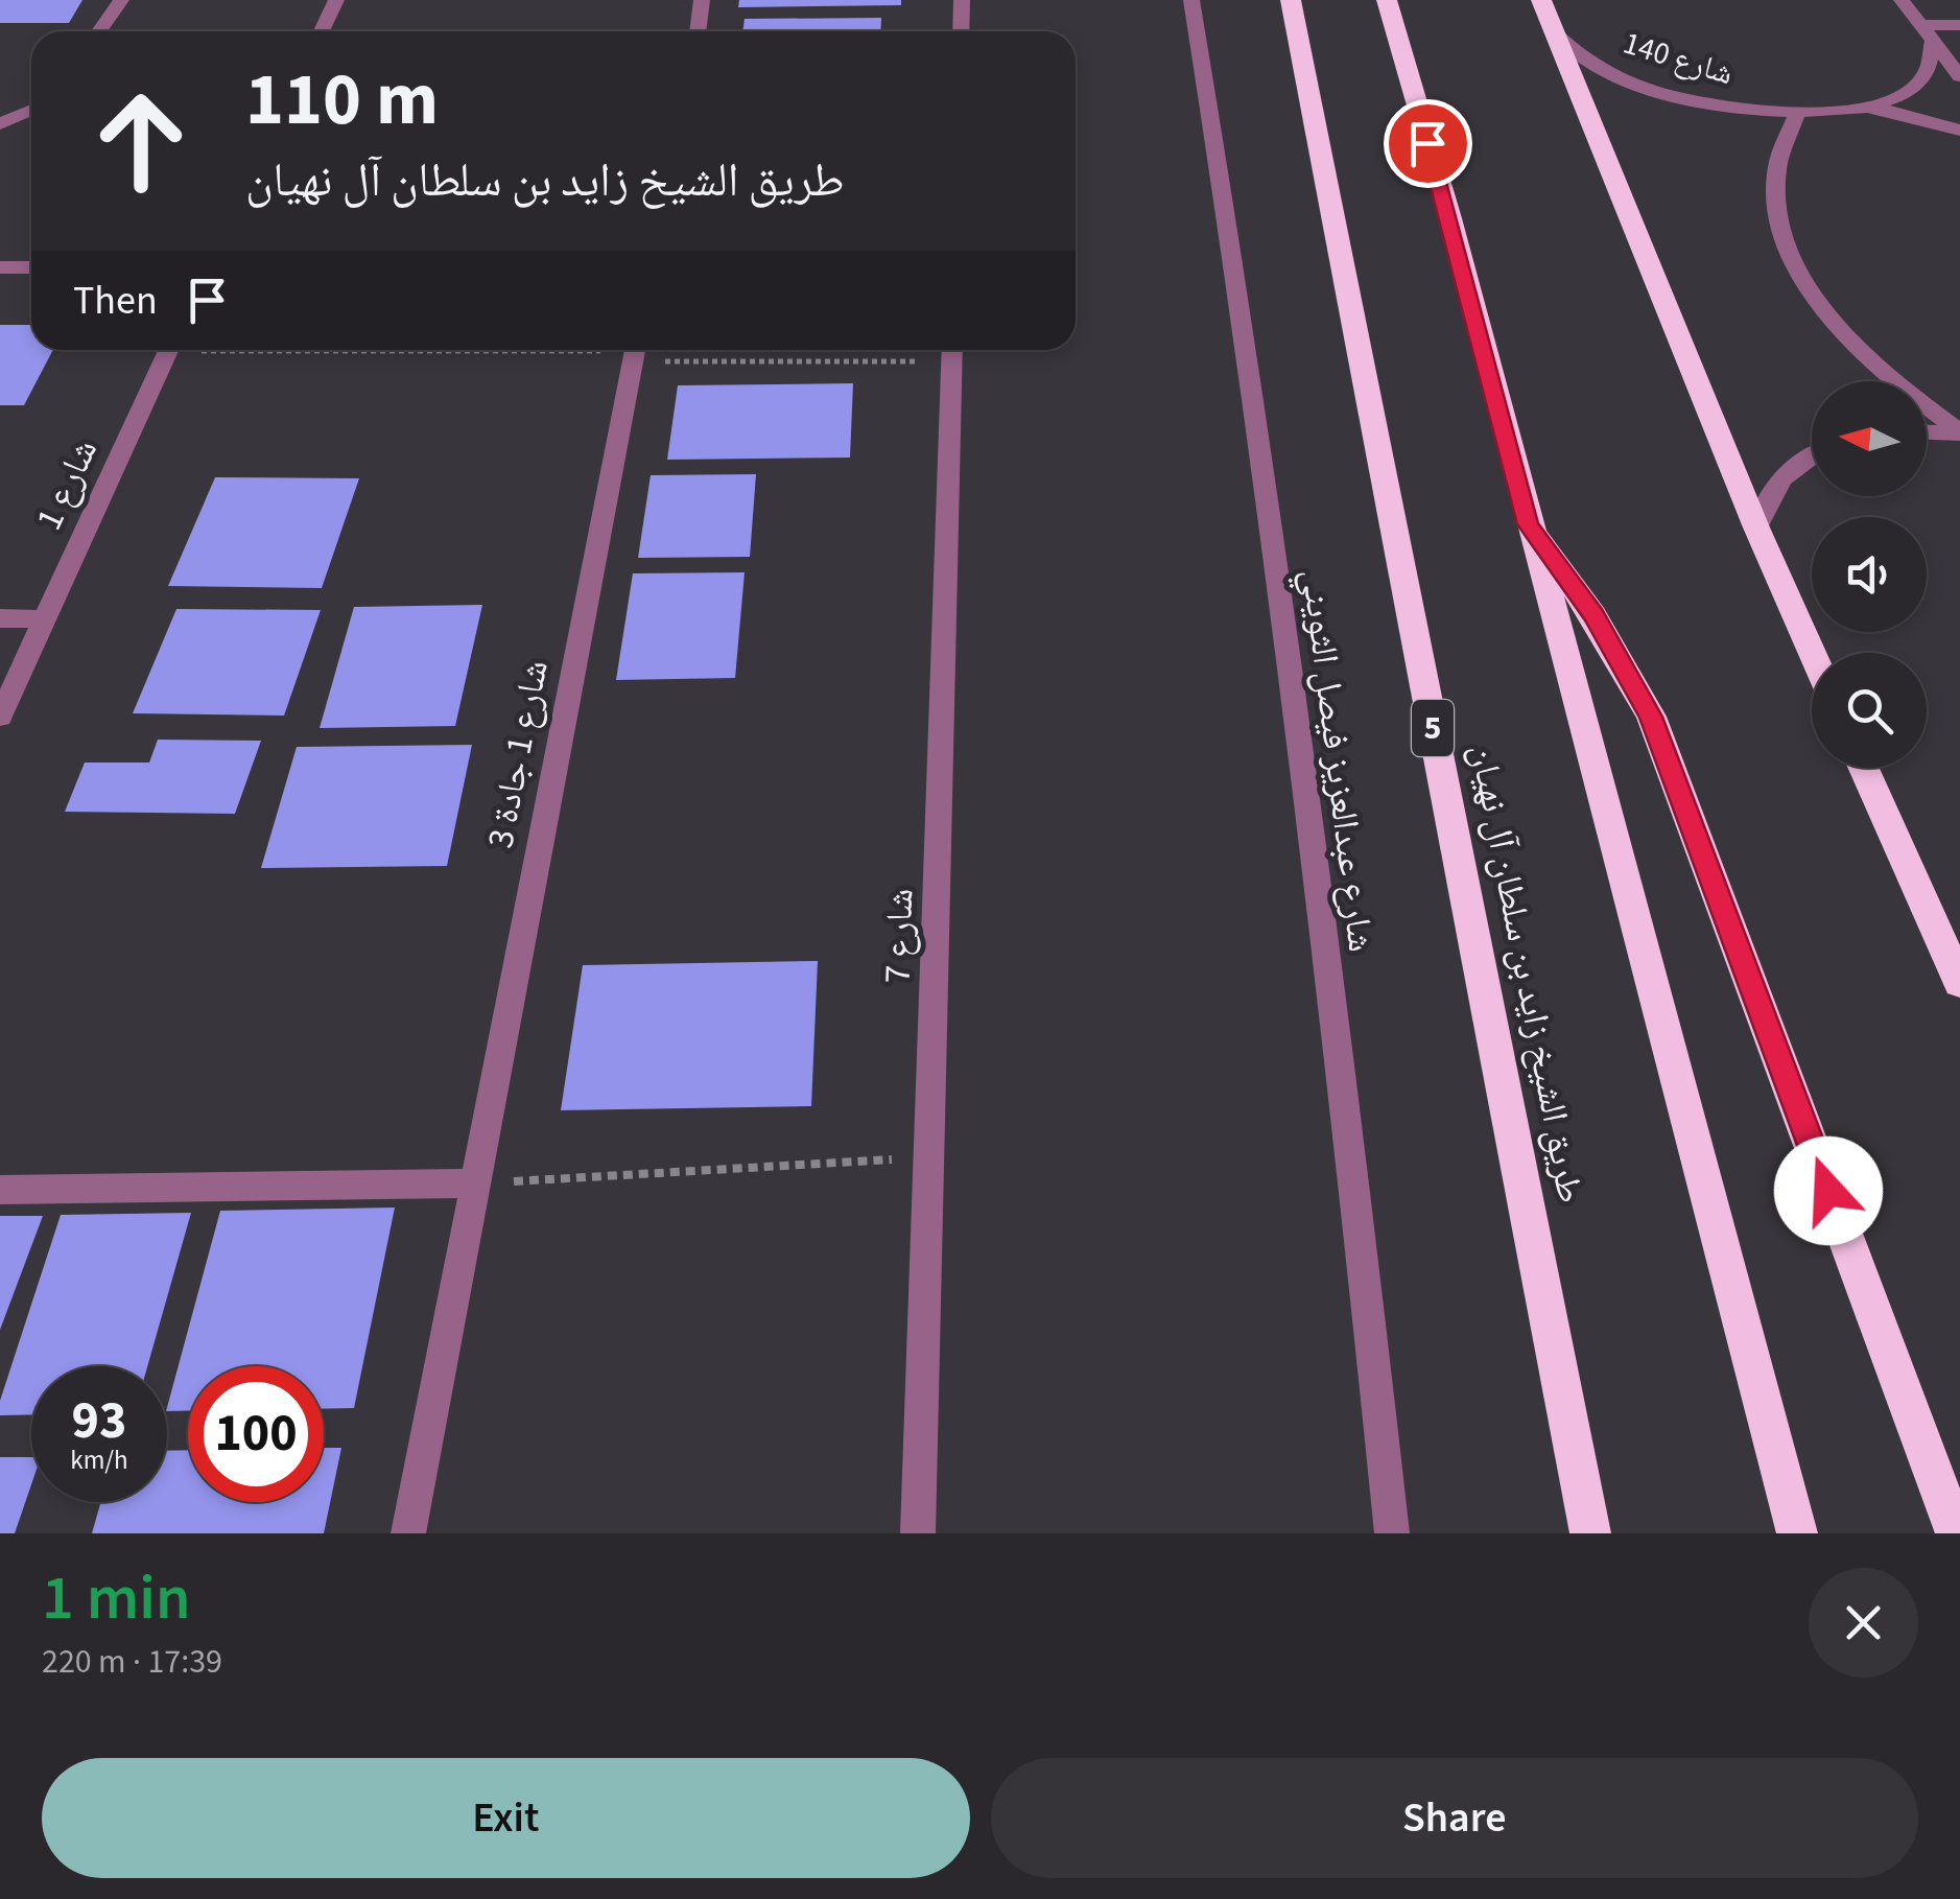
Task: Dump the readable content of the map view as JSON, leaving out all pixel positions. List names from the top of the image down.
{
  "streets": {
    "highway": ["5", "طريق الشيخ زايد بن سلطان آل نهيان"],
    "street": [
      "شارع 140",
      "شارع 1",
      "شارع 1 جادة 3",
      "شارع عبدالعزيز فيصل الثويني",
      "شارع 7"
    ]
  },
  "north": "left",
  "page": {
    "turn": ["110 m", "طريق الشيخ زايد بن سلطان آل نهيان"],
    "then": "Then",
    "speed": "93 km/h",
    "limit": "100",
    "heading": ["1 min", "220 m · 17:39"],
    "buttons": ["Exit", "Share"]
  }
}
